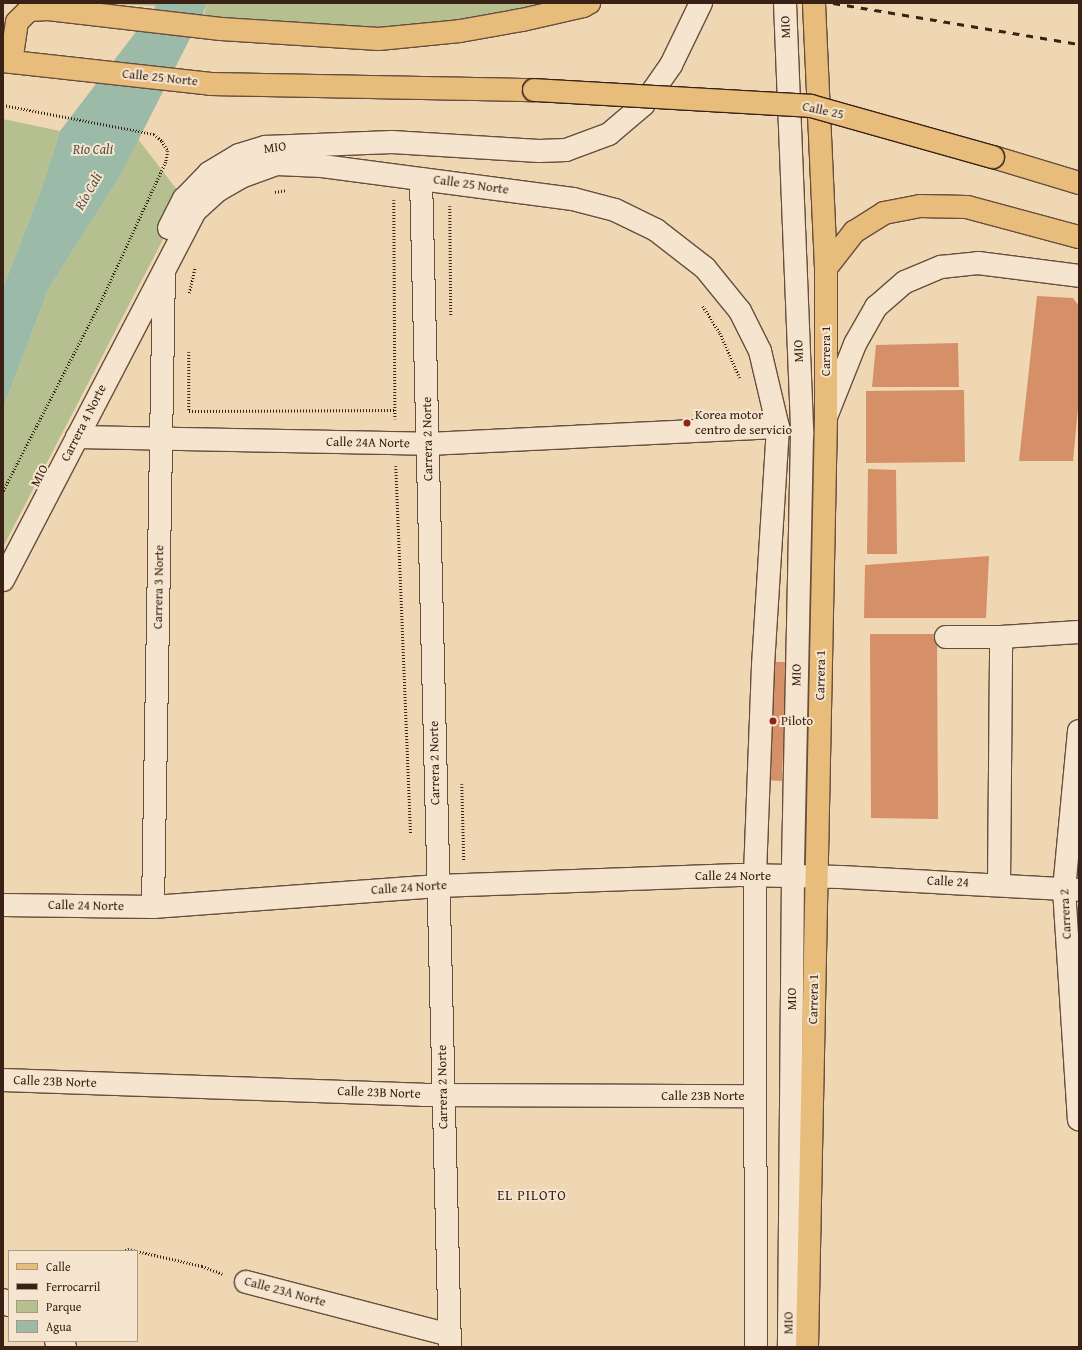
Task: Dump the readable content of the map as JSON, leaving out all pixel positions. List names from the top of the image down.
{
  "streets": {
    "main road": ["Calle 25 Norte", "Calle 25", "Carrera 1"],
    "street": [
      "MIO",
      "Carrera 4 Norte",
      "Carrera 2 Norte",
      "Calle 24A Norte",
      "Carrera 3 Norte",
      "Calle 24 Norte",
      "Calle 24",
      "Carrera 2",
      "Calle 23B Norte",
      "Calle 23A Norte"
    ]
  },
  "crossings": [
    ["MIO", "Calle 24 Norte"],
    ["Calle 25 Norte", "Calle 25"],
    ["Calle 25 Norte", "Carrera 4 Norte"],
    ["Calle 25 Norte", "Carrera 2 Norte"],
    ["Calle 25 Norte", "Calle 24A Norte"],
    ["Calle 25 Norte", "Carrera 3 Norte"],
    ["Carrera 1", "Calle 24 Norte"],
    ["Carrera 1", "Calle 24"],
    ["Carrera 4 Norte", "Calle 24A Norte"],
    ["Carrera 4 Norte", "Carrera 3 Norte"],
    ["Carrera 2 Norte", "Calle 24A Norte"],
    ["Carrera 2 Norte", "Calle 24 Norte"],
    ["Carrera 2 Norte", "Calle 23B Norte"],
    ["Carrera 2 Norte", "Calle 23A Norte"],
    ["Calle 24A Norte", "Carrera 3 Norte"],
    ["Carrera 3 Norte", "Calle 24 Norte"],
    ["Calle 24 Norte", "Calle 24"],
    ["Calle 24", "Carrera 2"]
  ],
  "districts": ["EL PILOTO"],
  "water": ["Rio Cali", "Río Cali"],
  "places": ["Korea motor centro de servicio", "Piloto"],
  "legend": [
    "Calle",
    "Ferrocarril",
    "Parque",
    "Agua"
  ]
}
